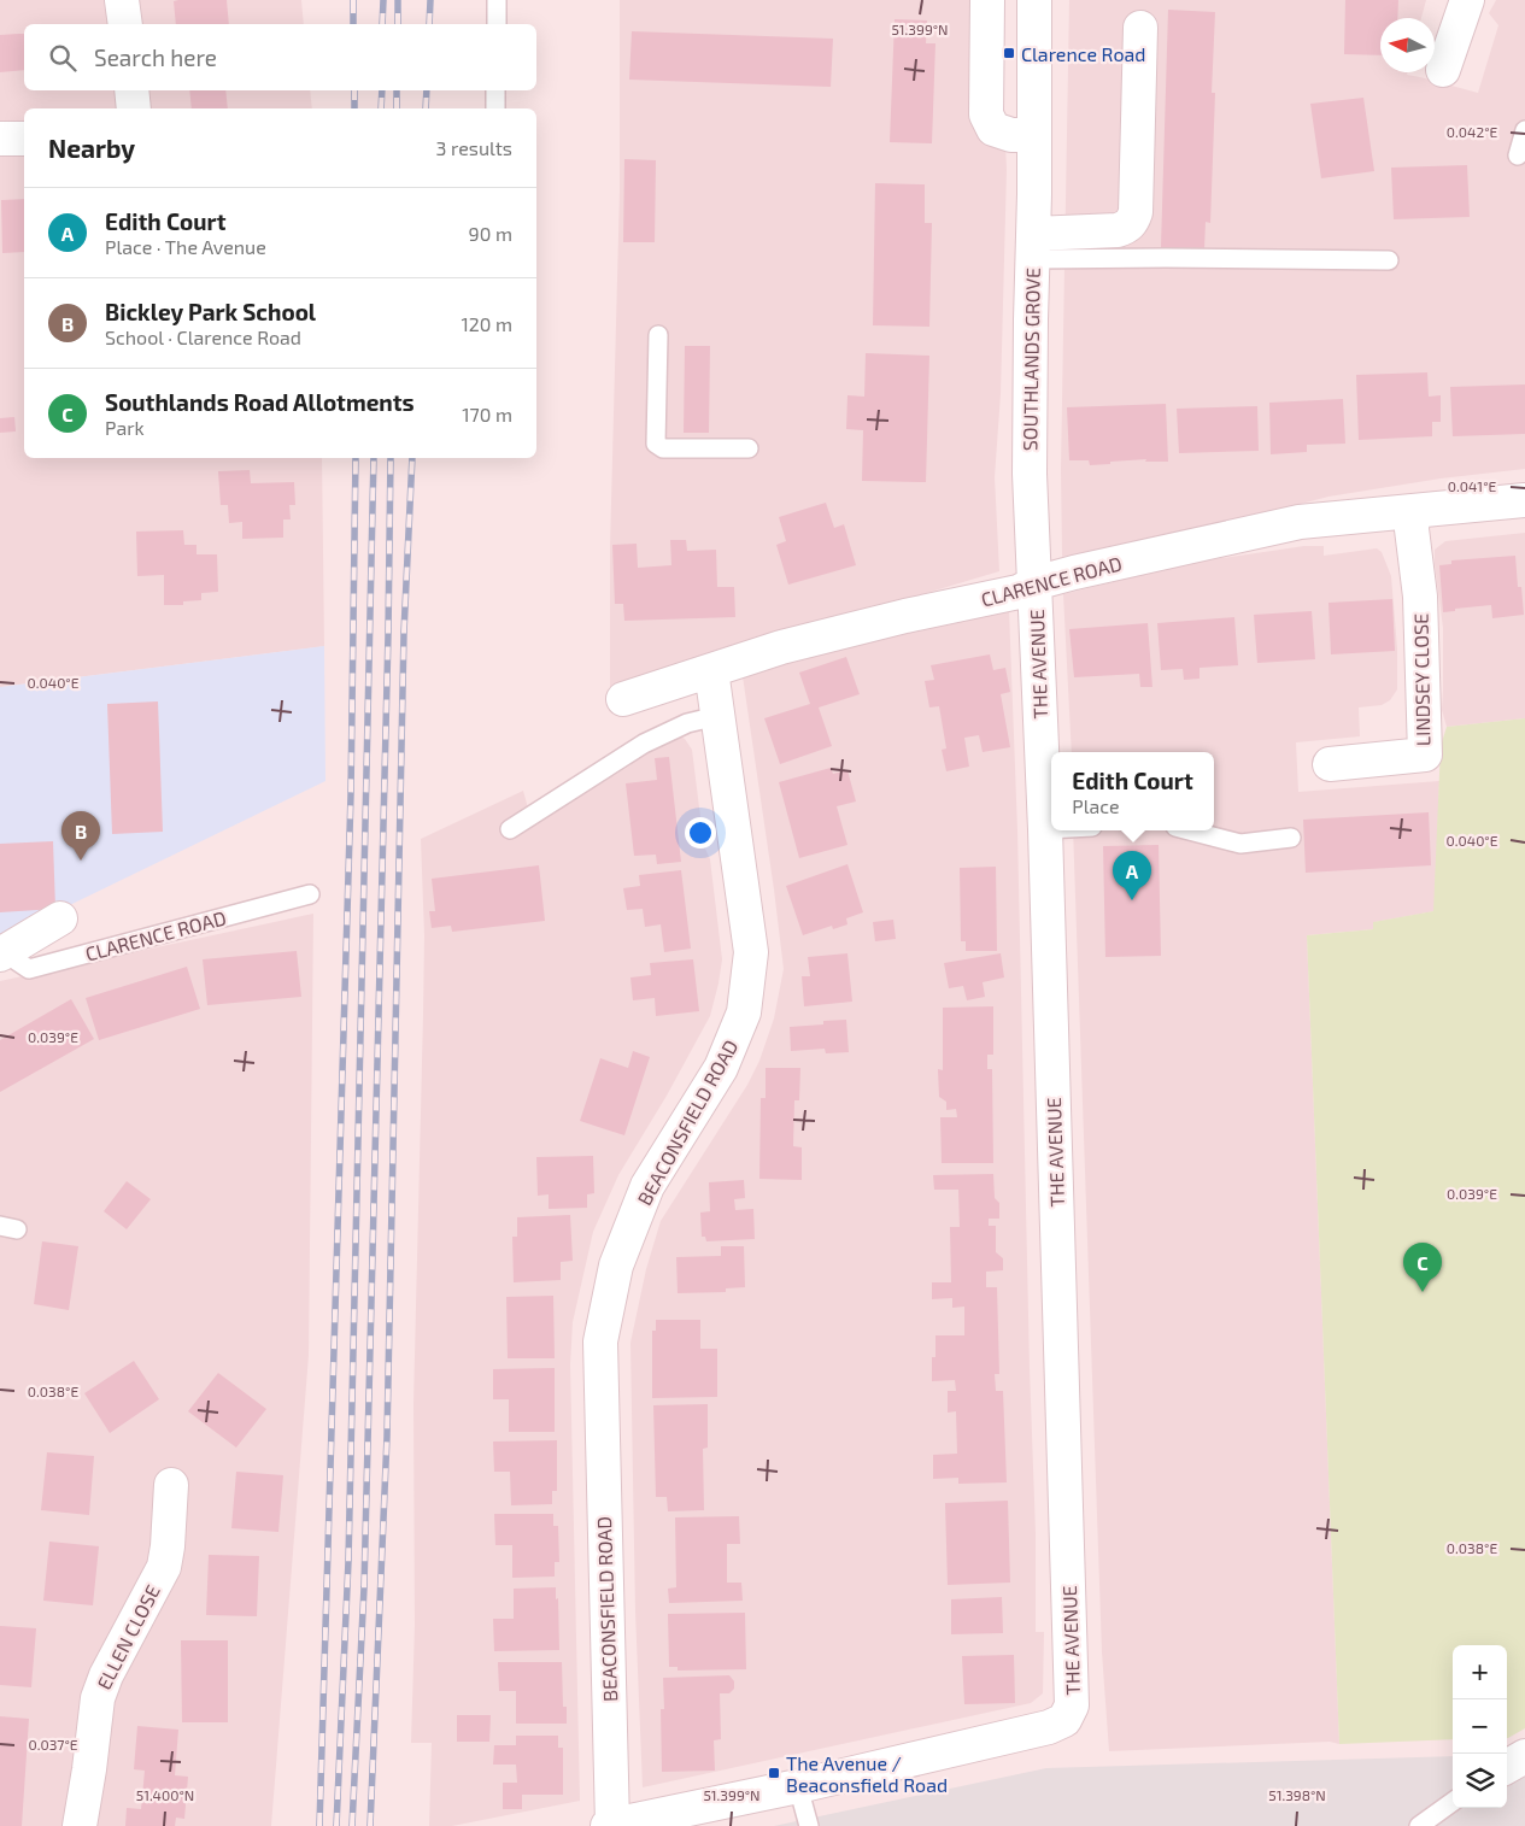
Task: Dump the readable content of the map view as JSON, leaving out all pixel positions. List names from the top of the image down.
{
  "streets": {
    "street": [
      "SOUTHLANDS GROVE",
      "CLARENCE ROAD",
      "THE AVENUE",
      "LINDSEY CLOSE",
      "BEACONSFIELD ROAD",
      "ELLEN CLOSE"
    ]
  },
  "crossings": [
    ["SOUTHLANDS GROVE", "CLARENCE ROAD"],
    ["SOUTHLANDS GROVE", "THE AVENUE"],
    ["CLARENCE ROAD", "THE AVENUE"],
    ["CLARENCE ROAD", "LINDSEY CLOSE"],
    ["CLARENCE ROAD", "BEACONSFIELD ROAD"]
  ],
  "places": {
    "transit": ["Clarence Road", "The Avenue / Beaconsfield Road"]
  },
  "north": "left",
  "page": {
    "search": "Search here",
    "heading": ["Nearby", "3 results"],
    "list": [
      {
        "mark": "A",
        "name": "Edith Court",
        "note": "Place · The Avenue",
        "value": "90 m"
      },
      {
        "mark": "B",
        "name": "Bickley Park School",
        "note": "School · Clarence Road",
        "value": "120 m"
      },
      {
        "mark": "C",
        "name": "Southlands Road Allotments",
        "note": "Park",
        "value": "170 m"
      }
    ],
    "popup": ["Edith Court", "Place"],
    "pins": ["B", "A", "C"],
    "map_buttons": ["+", "−"]
  },
  "coordinates": [
    "51.399°N",
    "0.042°E",
    "0.041°E",
    "0.040°E",
    "0.039°E",
    "0.038°E",
    "0.037°E",
    "51.400°N",
    "51.398°N"
  ]
}
